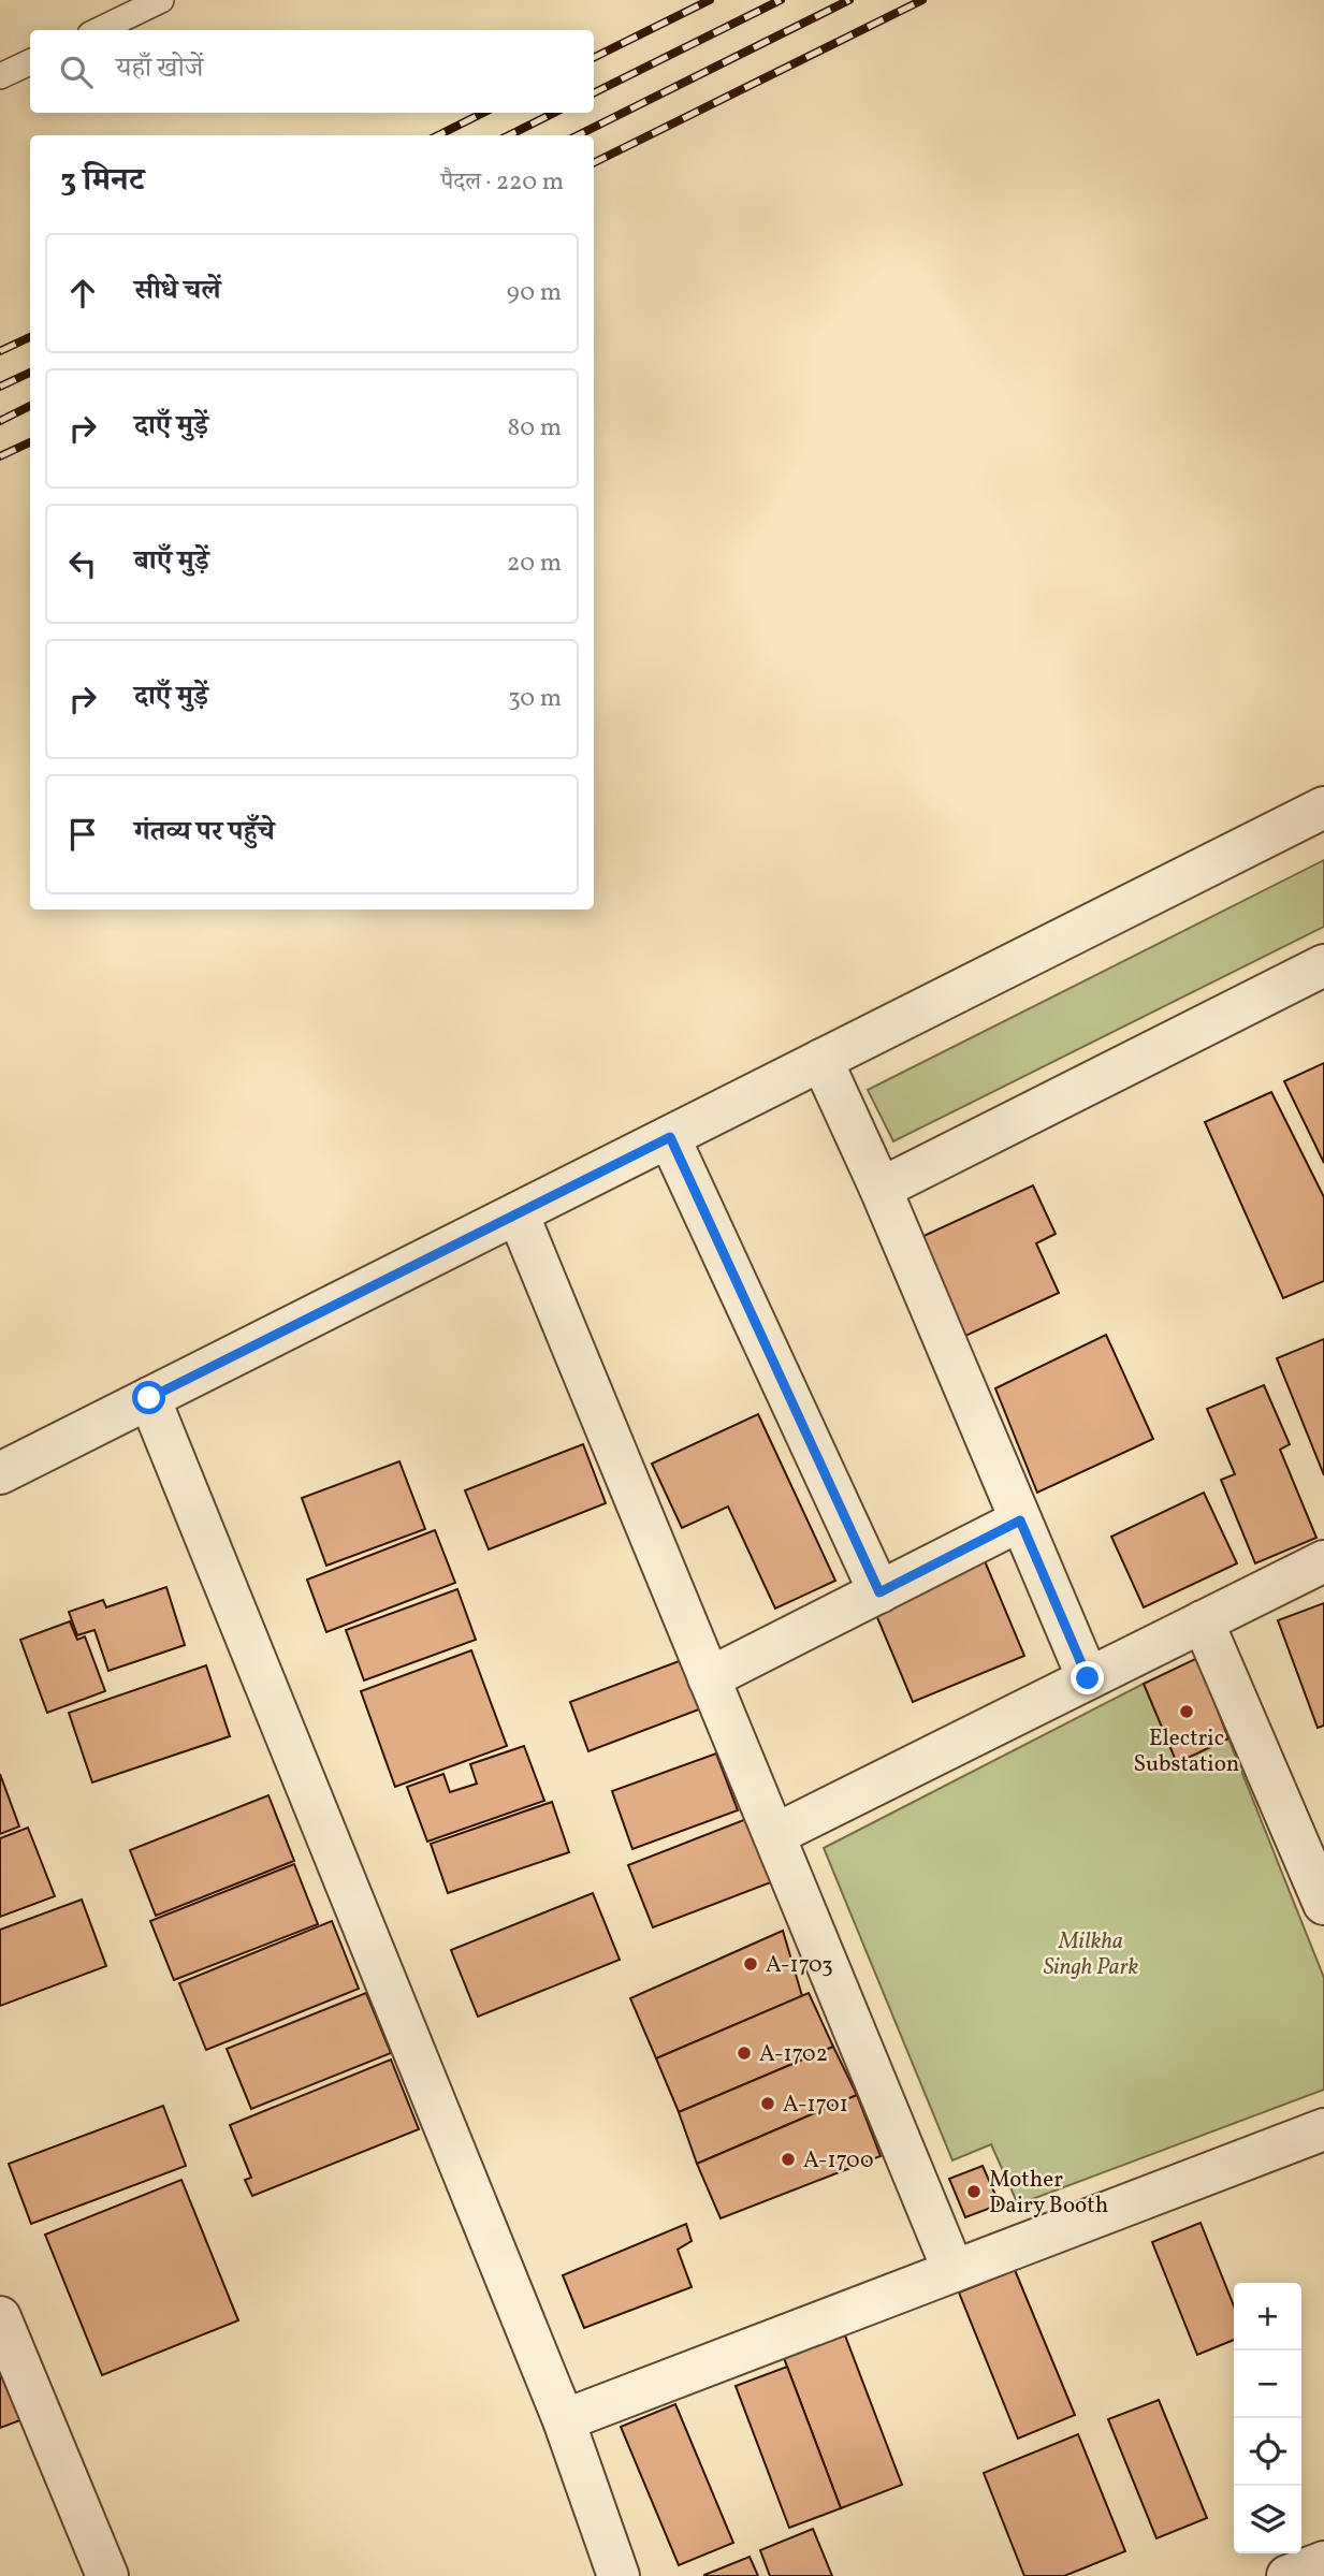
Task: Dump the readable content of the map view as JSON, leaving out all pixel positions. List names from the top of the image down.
{
  "parks": ["Milkha Singh Park"],
  "places": [
    "Electric Substation",
    "A-1703",
    "A-1702",
    "A-1701",
    "A-1700",
    "Mother Dairy Booth"
  ],
  "page": {
    "search": "यहाँ खोजें",
    "heading": ["3 मिनट", "पैदल · 220 m"],
    "list": [
      ["सीधे चलें", "90 m"],
      ["दाएँ मुड़ें", "80 m"],
      ["बाएँ मुड़ें", "20 m"],
      ["दाएँ मुड़ें", "30 m"],
      "गंतव्य पर पहुँचे"
    ],
    "map_buttons": ["+", "−"]
  }
}
